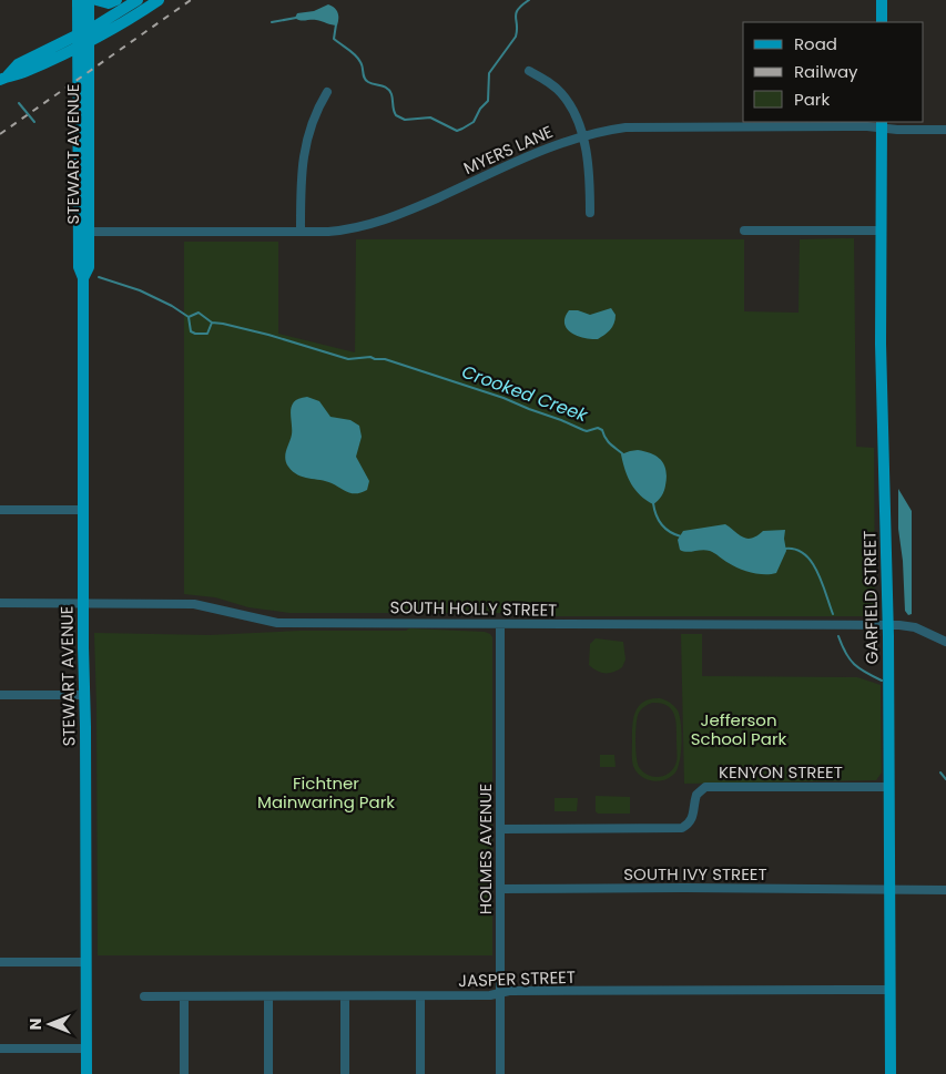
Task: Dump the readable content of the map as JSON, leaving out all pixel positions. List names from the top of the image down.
{
  "streets": {
    "main road": ["STEWART AVENUE", "GARFIELD STREET"],
    "street": [
      "MYERS LANE",
      "SOUTH HOLLY STREET",
      "KENYON STREET",
      "HOLMES AVENUE",
      "SOUTH IVY STREET",
      "JASPER STREET"
    ]
  },
  "crossings": [
    ["MYERS LANE", "STEWART AVENUE"],
    ["MYERS LANE", "GARFIELD STREET"],
    ["STEWART AVENUE", "SOUTH HOLLY STREET"],
    ["GARFIELD STREET", "SOUTH HOLLY STREET"],
    ["GARFIELD STREET", "KENYON STREET"],
    ["GARFIELD STREET", "SOUTH IVY STREET"],
    ["GARFIELD STREET", "JASPER STREET"],
    ["SOUTH HOLLY STREET", "HOLMES AVENUE"],
    ["KENYON STREET", "HOLMES AVENUE"],
    ["HOLMES AVENUE", "SOUTH IVY STREET"],
    ["HOLMES AVENUE", "JASPER STREET"]
  ],
  "water": ["Crooked Creek"],
  "parks": ["Jefferson School Park", "Fichtner Mainwaring Park"],
  "legend": ["Road", "Railway", "Park"],
  "north": "left"
}
